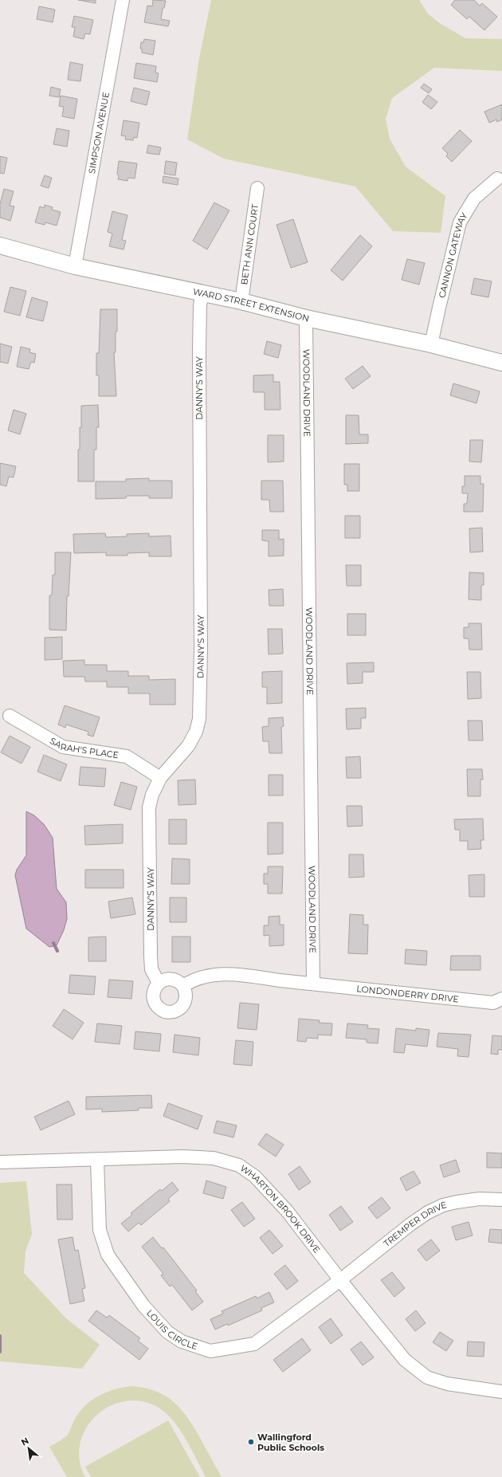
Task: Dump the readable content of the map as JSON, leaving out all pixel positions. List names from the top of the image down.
{
  "streets": {
    "street": [
      "SIMPSON AVENUE",
      "BETH ANN COURT",
      "CANNON GATEWAY",
      "WARD STREET EXTENSION",
      "DANNY'S WAY",
      "WOODLAND DRIVE",
      "SARAH'S PLACE",
      "LONDONDERRY DRIVE",
      "WHARTON BROOK DRIVE",
      "TREMPER DRIVE",
      "LOUIS CIRCLE"
    ]
  },
  "crossings": [
    ["SIMPSON AVENUE", "WARD STREET EXTENSION"],
    ["BETH ANN COURT", "WARD STREET EXTENSION"],
    ["CANNON GATEWAY", "WARD STREET EXTENSION"],
    ["WARD STREET EXTENSION", "DANNY'S WAY"],
    ["WARD STREET EXTENSION", "WOODLAND DRIVE"],
    ["DANNY'S WAY", "SARAH'S PLACE"],
    ["WOODLAND DRIVE", "LONDONDERRY DRIVE"],
    ["WHARTON BROOK DRIVE", "TREMPER DRIVE"],
    ["WHARTON BROOK DRIVE", "LOUIS CIRCLE"],
    ["TREMPER DRIVE", "LOUIS CIRCLE"]
  ],
  "places": ["Wallingford Public Schools"],
  "north": "top left"
}
